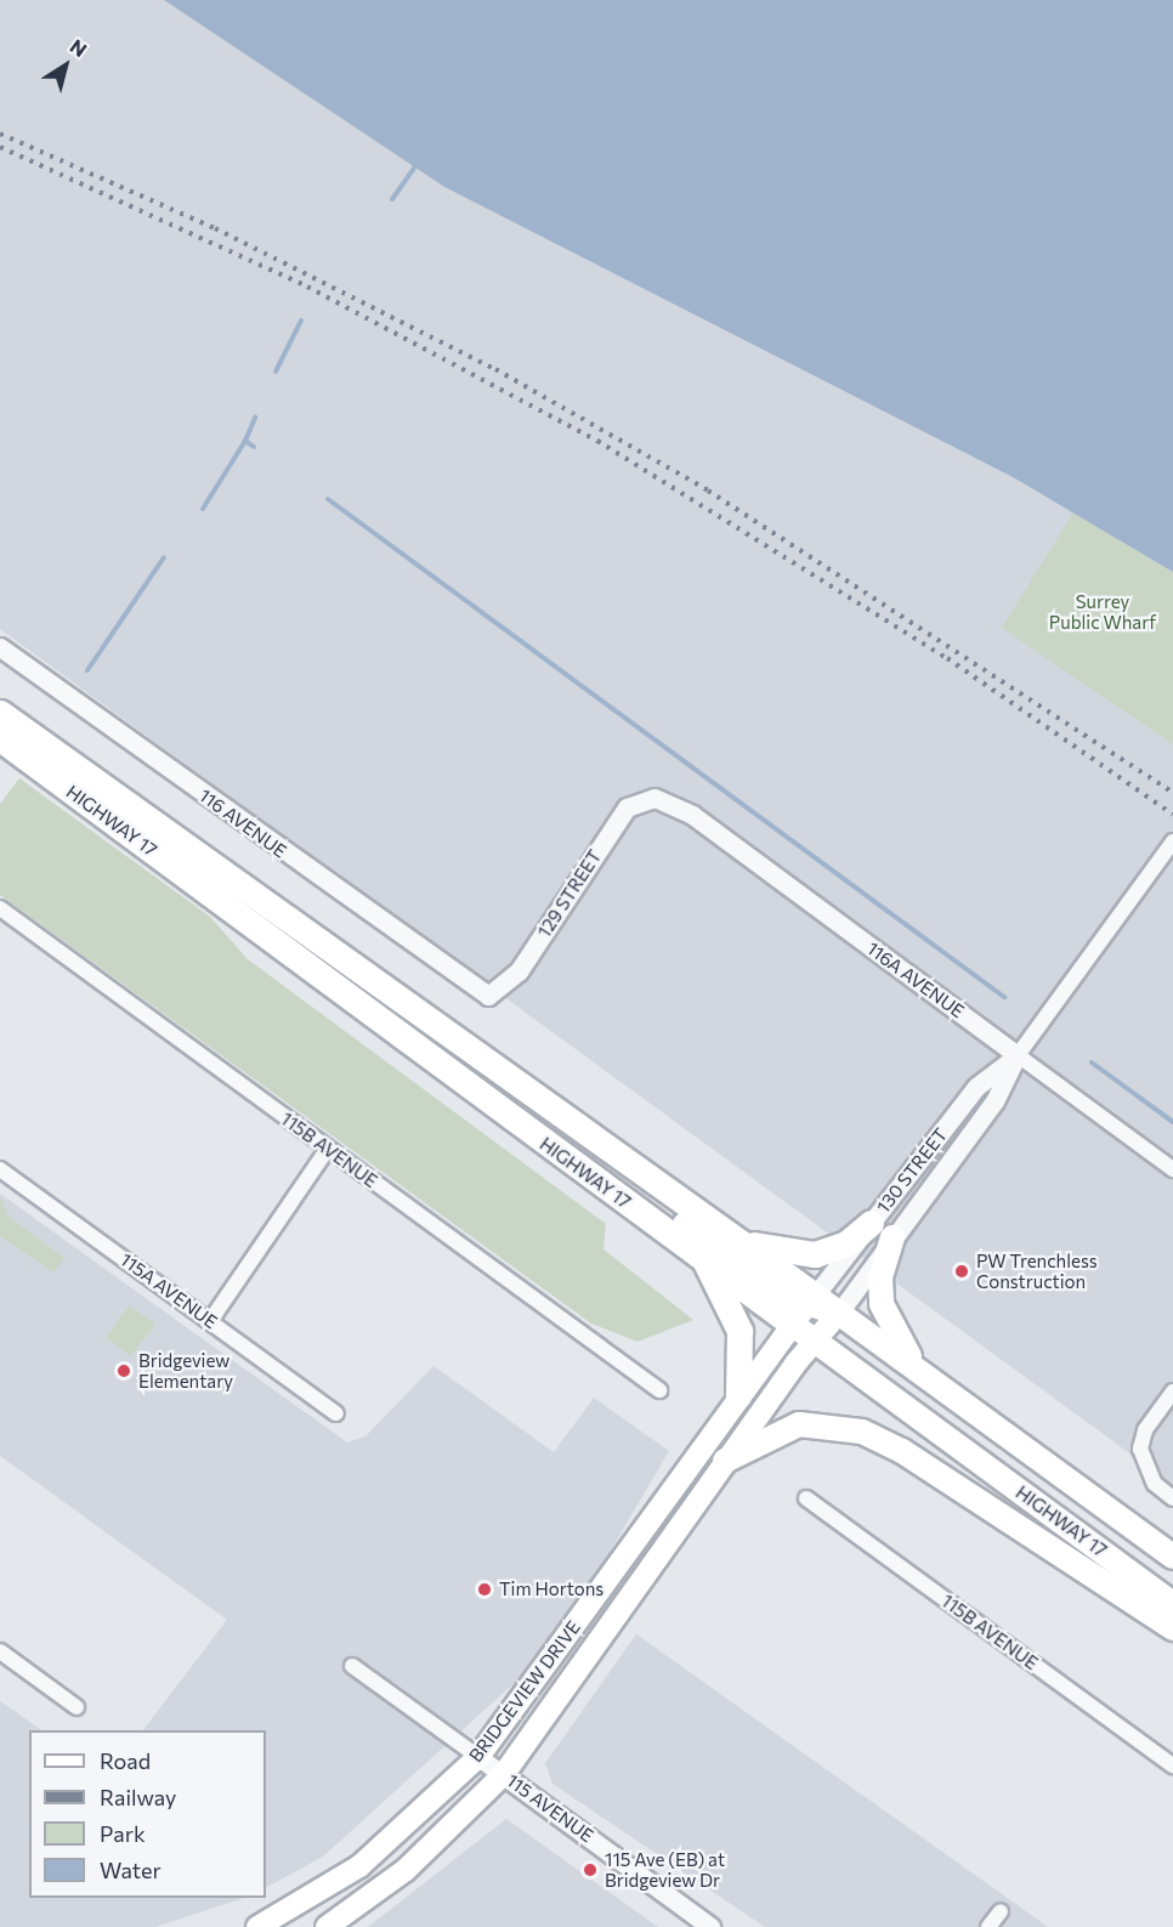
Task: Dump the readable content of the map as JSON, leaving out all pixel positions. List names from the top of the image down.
{
  "streets": {
    "highway": ["HIGHWAY 17"],
    "main road": ["BRIDGEVIEW DRIVE"],
    "street": [
      "116 AVENUE",
      "129 STREET",
      "116A AVENUE",
      "115B AVENUE",
      "130 STREET",
      "115A AVENUE",
      "115 AVENUE"
    ]
  },
  "crossings": [
    ["HIGHWAY 17", "130 STREET"],
    ["HIGHWAY 17", "BRIDGEVIEW DRIVE"],
    ["116 AVENUE", "129 STREET"],
    ["129 STREET", "116A AVENUE"],
    ["116A AVENUE", "130 STREET"],
    ["130 STREET", "BRIDGEVIEW DRIVE"],
    ["BRIDGEVIEW DRIVE", "115 AVENUE"]
  ],
  "parks": ["Surrey Public Wharf"],
  "places": [
    "PW Trenchless Construction",
    "Bridgeview Elementary",
    "Tim Hortons",
    "115 Ave (EB) at Bridgeview Dr"
  ],
  "legend": [
    "Road",
    "Railway",
    "Park",
    "Water"
  ],
  "north": "top right"
}
